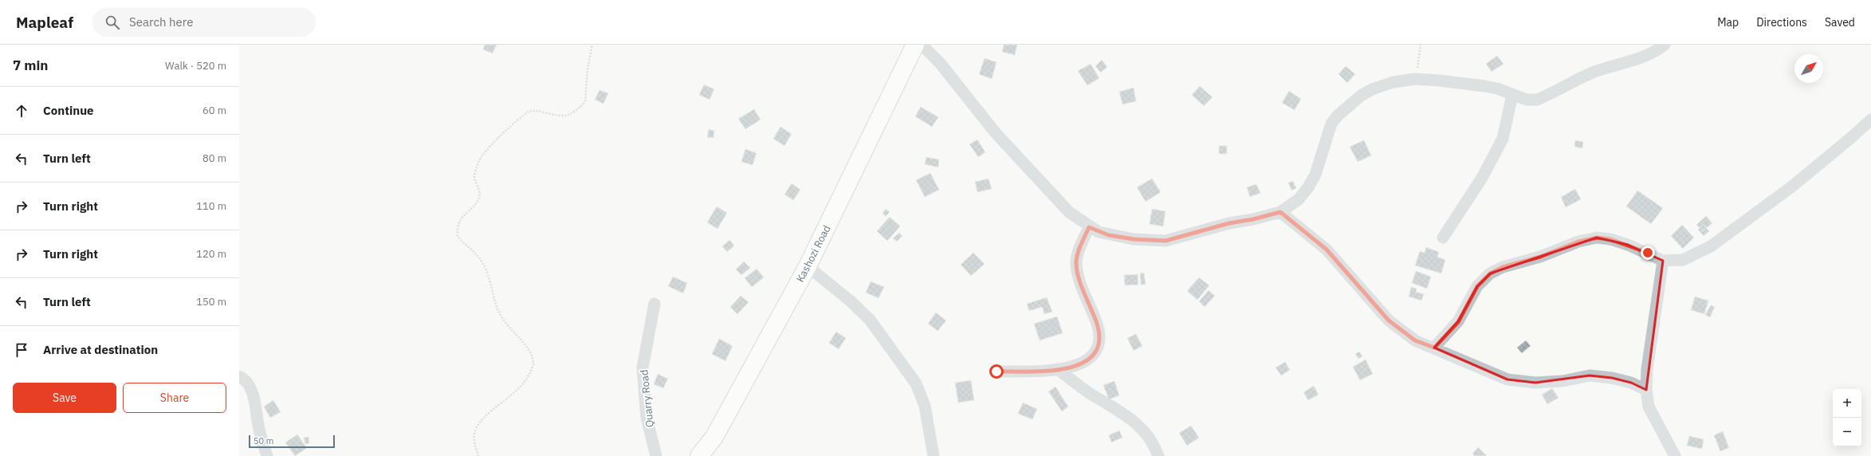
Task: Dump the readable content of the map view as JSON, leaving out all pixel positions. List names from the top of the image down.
{
  "streets": {
    "main road": ["Kashozi Road"],
    "street": ["Quarry Road"]
  },
  "scale_bar": "50 m",
  "north": "top right",
  "page": {
    "header": "Mapleaf",
    "search": "Search here",
    "nav": ["Map", "Directions", "Saved"],
    "heading": ["7 min", "Walk · 520 m"],
    "list": [
      ["Continue", "60 m"],
      ["Turn left", "80 m"],
      ["Turn right", "110 m"],
      ["Turn right", "120 m"],
      ["Turn left", "150 m"],
      "Arrive at destination"
    ],
    "buttons": ["Save", "Share"],
    "map_buttons": ["+", "−"],
    "scale": "50 m"
  }
}
